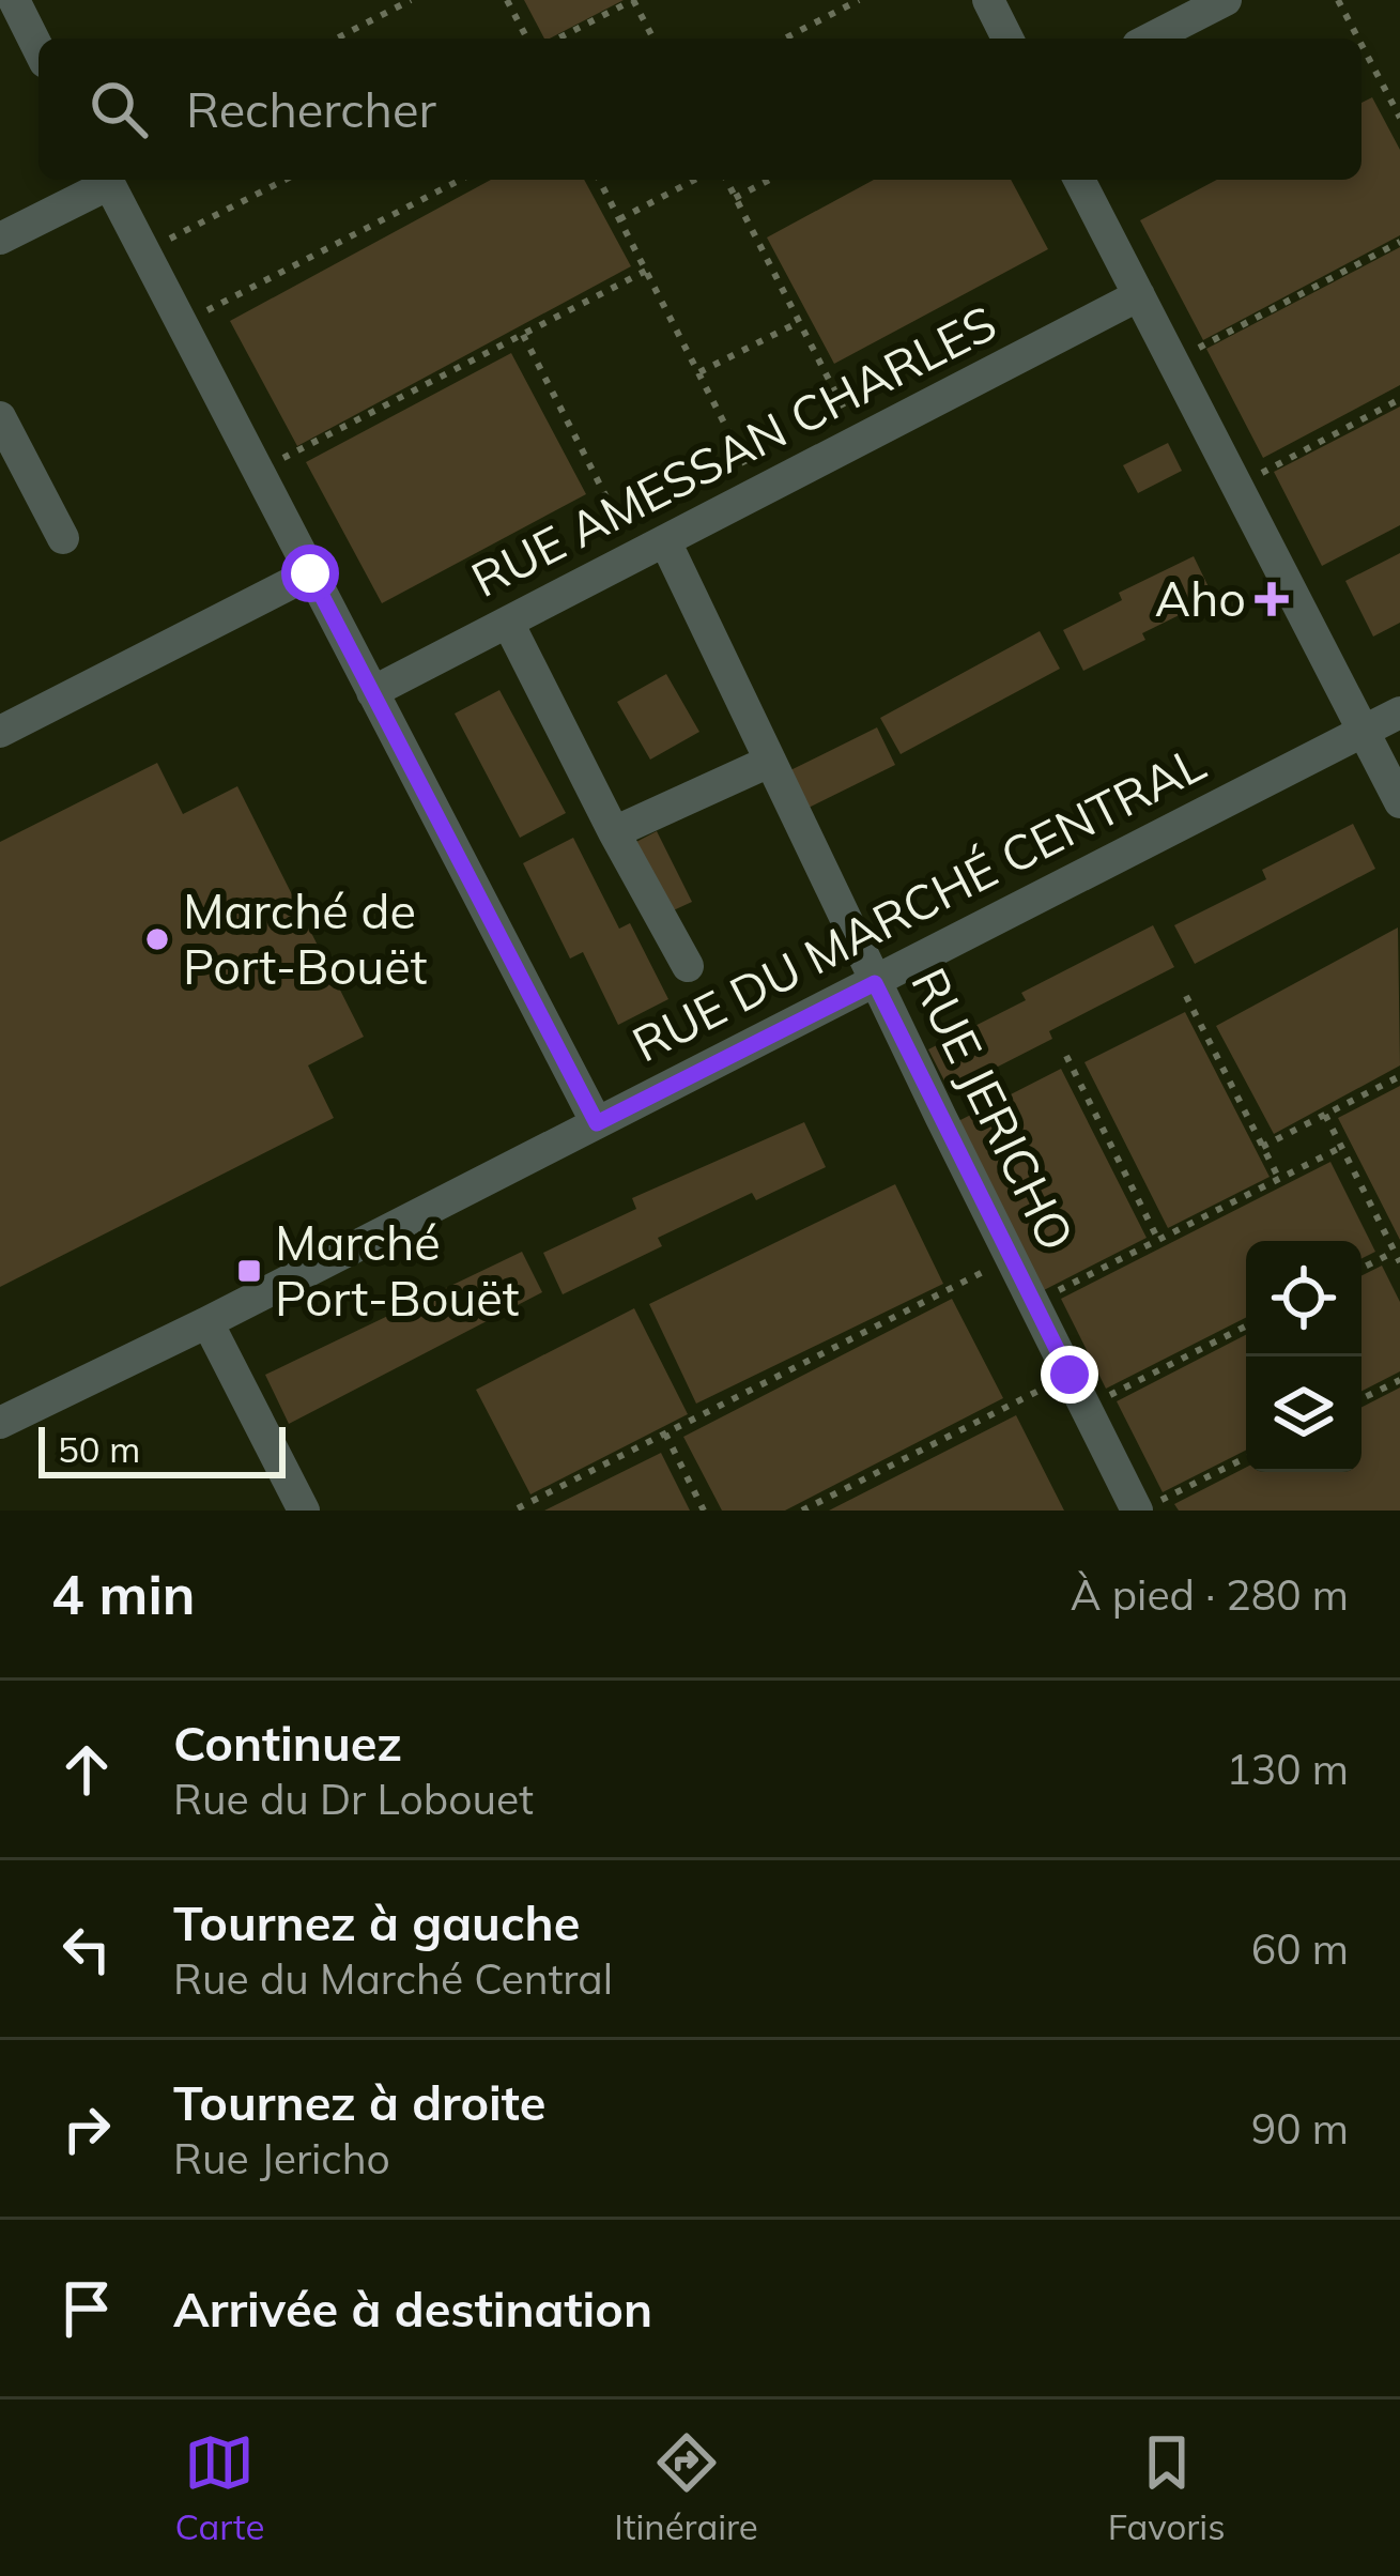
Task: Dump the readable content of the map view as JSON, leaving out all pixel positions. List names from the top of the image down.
{
  "streets": {
    "street": ["RUE AMESSAN CHARLES", "RUE DU MARCHÉ CENTRAL", "RUE JERICHO"]
  },
  "crossings": [
    ["RUE AMESSAN CHARLES", "RUE JERICHO"],
    ["RUE DU MARCHÉ CENTRAL", "RUE JERICHO"]
  ],
  "places": {
    "health": ["Aho"],
    "other": ["Marché de Port-Bouët"],
    "transit": ["Marché Port-Bouët"]
  },
  "scale_bar": "50 m",
  "page": {
    "search": "Rechercher",
    "scale": "50 m",
    "heading": ["4 min", "À pied · 280 m"],
    "list": [
      ["Continuez", "Rue du Dr Lobouet", "130 m"],
      ["Tournez à gauche", "Rue du Marché Central", "60 m"],
      ["Tournez à droite", "Rue Jericho", "90 m"],
      "Arrivée à destination"
    ],
    "nav": ["Carte", "Itinéraire", "Favoris"]
  }
}
